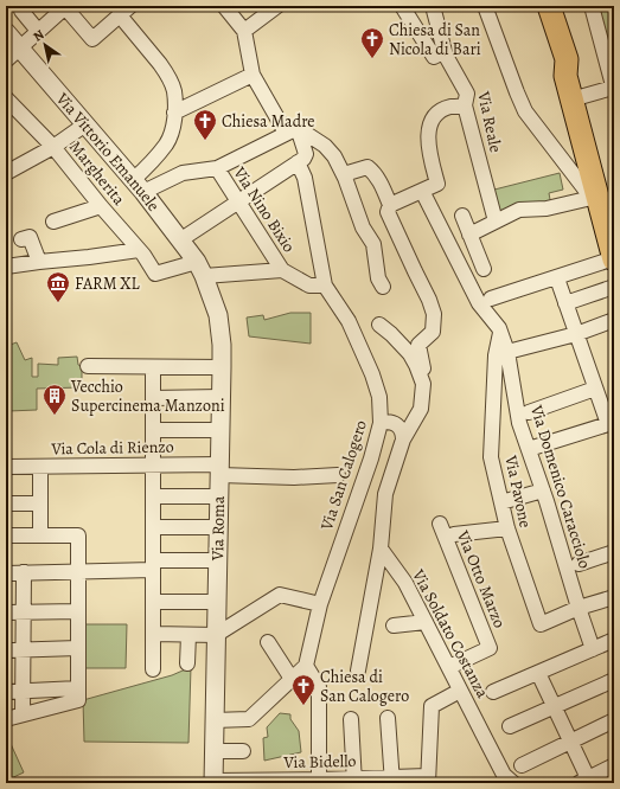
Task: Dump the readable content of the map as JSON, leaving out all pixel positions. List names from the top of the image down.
{
  "streets": {
    "street": [
      "Via Reale",
      "Via Vittorio Emanuele",
      "Margherita",
      "Via Nino Bixio",
      "Via Cola di Rienzo",
      "Via San Calogero",
      "Via Domenico Caracciolo",
      "Via Pavone",
      "Via Roma",
      "Via Otto Marzo",
      "Via Soldato Costanza",
      "Via Bidello"
    ]
  },
  "crossings": [
    ["Via Vittorio Emanuele", "Margherita"],
    ["Via Vittorio Emanuele", "Via Roma"],
    ["Margherita", "Via Roma"],
    ["Via Cola di Rienzo", "Via Roma"],
    ["Via Domenico Caracciolo", "Via Pavone"],
    ["Via Pavone", "Via Otto Marzo"],
    ["Via Roma", "Via Bidello"],
    ["Via Otto Marzo", "Via Soldato Costanza"]
  ],
  "places": {
    "church": ["Chiesa di San Nicola di Bari", "Chiesa Madre", "Chiesa di San Calogero"],
    "museum": ["FARM XL"],
    "building": ["Vecchio Supercinema Manzoni"]
  },
  "north": "top left"
}
